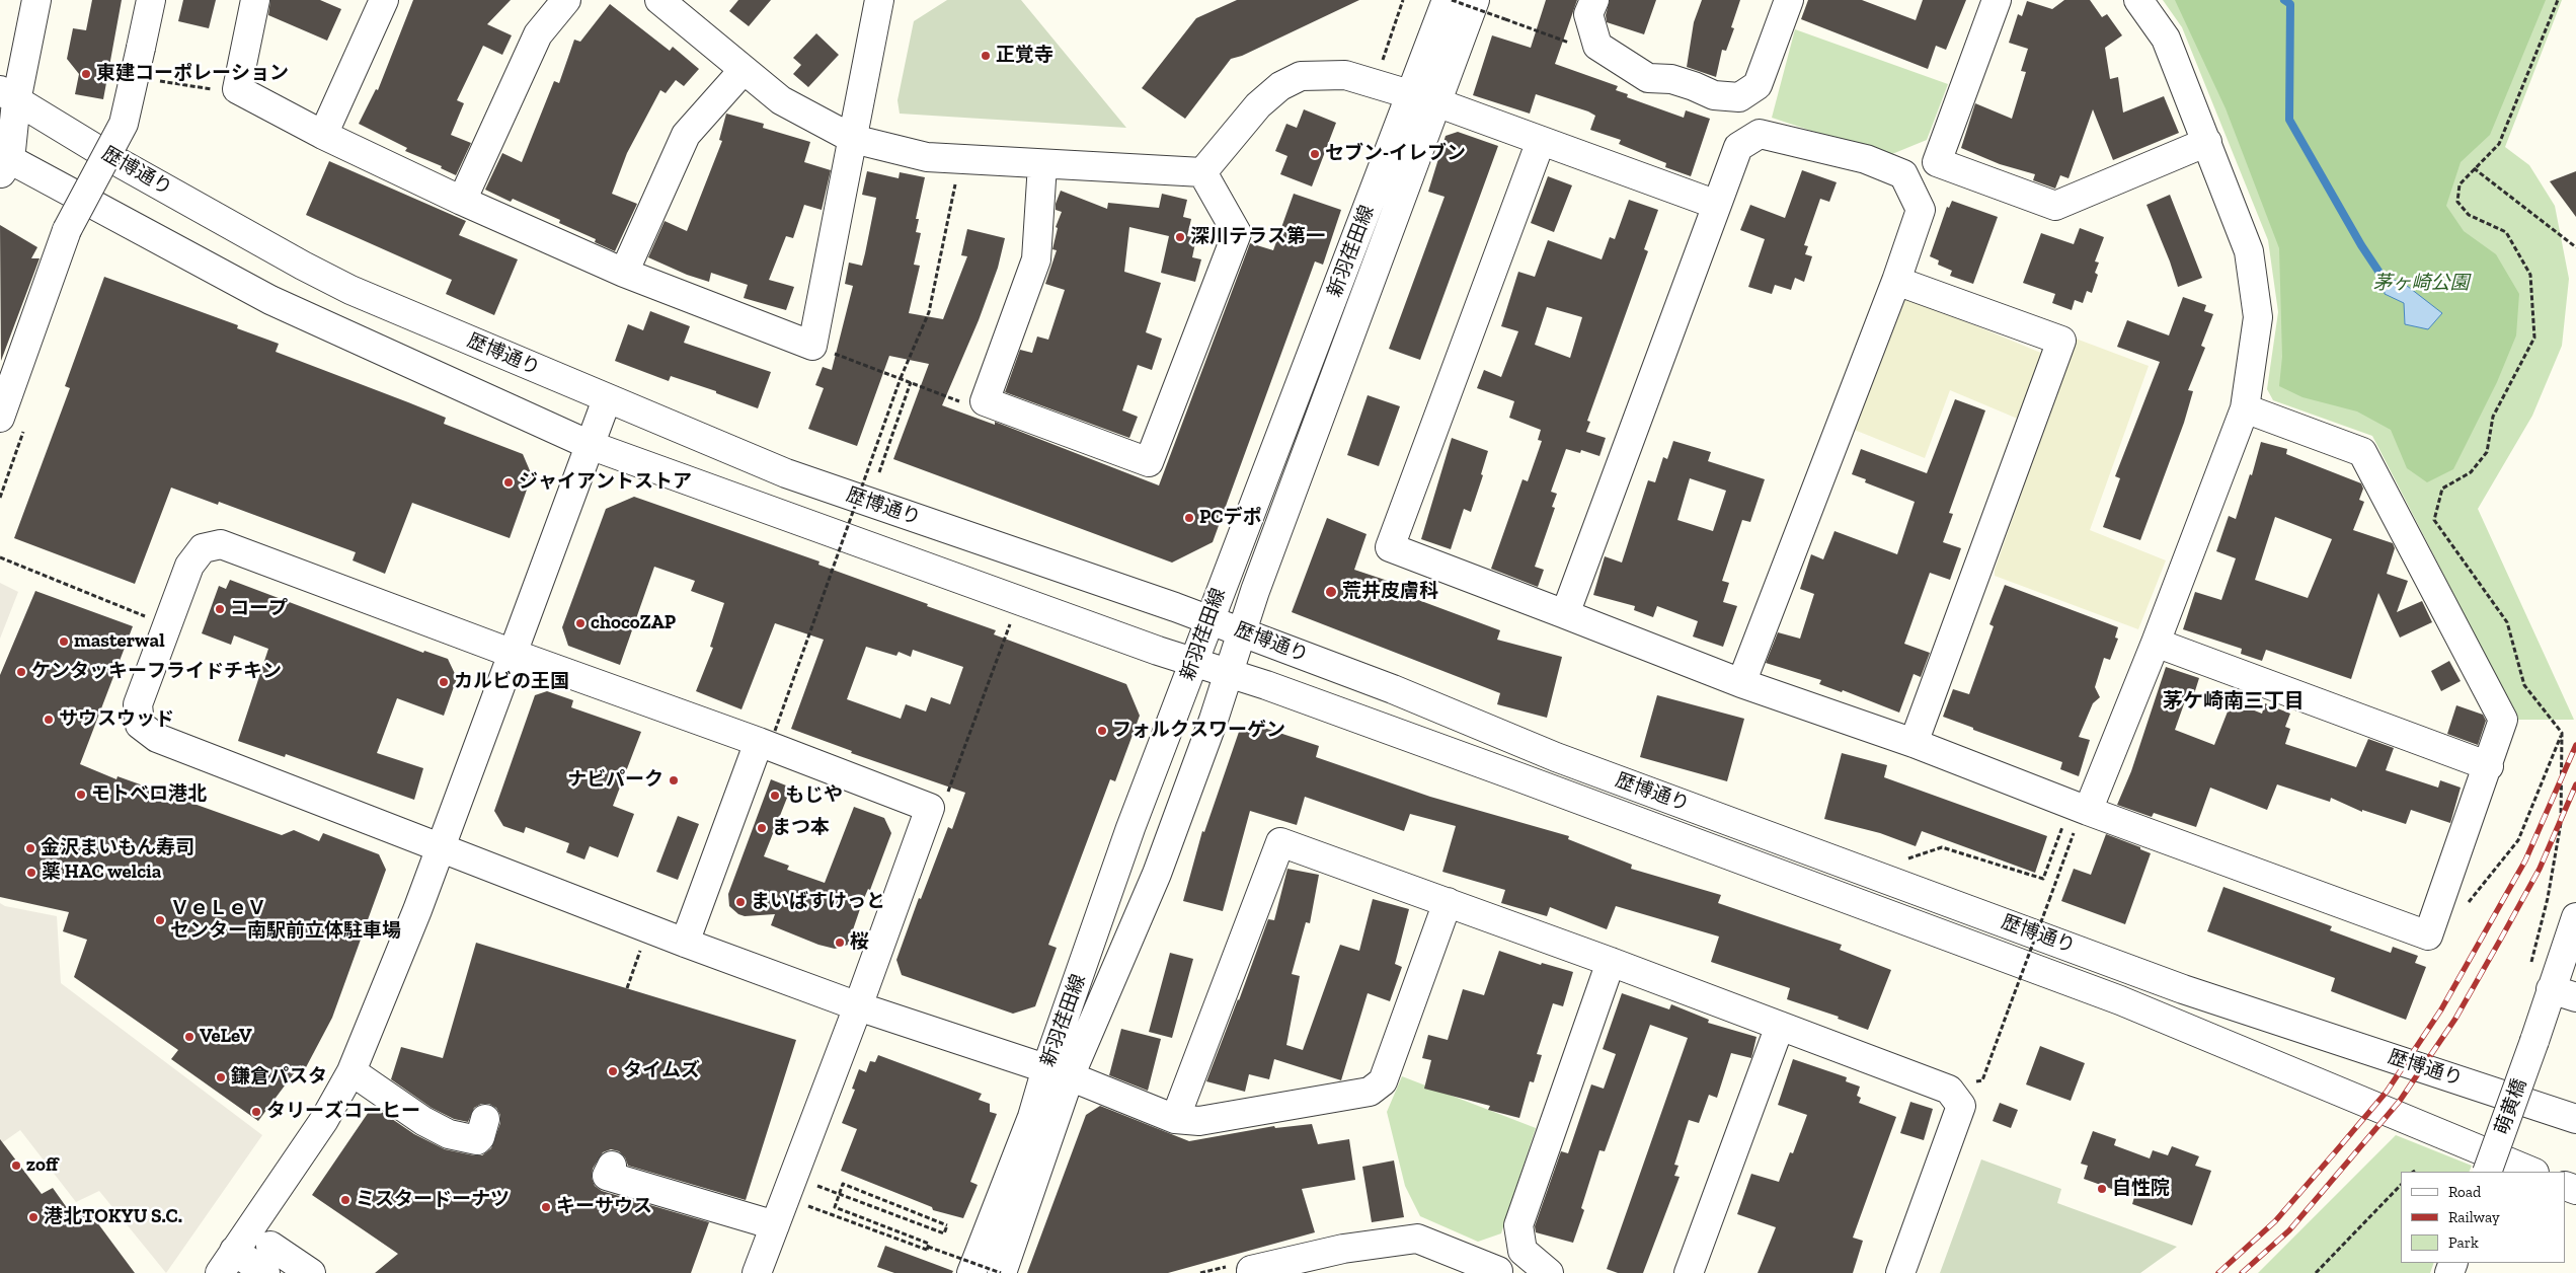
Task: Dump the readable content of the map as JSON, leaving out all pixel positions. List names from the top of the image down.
{
  "streets": {
    "street": ["歴博通り", "新羽荏田線", "萌黄橋"]
  },
  "crossings": [
    ["歴博通り", "新羽荏田線"]
  ],
  "districts": ["茅ケ崎南三丁目"],
  "parks": ["茅ヶ崎公園"],
  "places": [
    "正覚寺",
    "東建コーポレーション",
    "セブン-イレブン",
    "深川テラス第一",
    "ジャイアントストア",
    "PCデポ",
    "荒井皮膚科",
    "コープ",
    "chocoZAP",
    "masterwal",
    "ケンタッキーフライドチキン",
    "カルビの王国",
    "サウスウッド",
    "フォルクスワーゲン",
    "ナビパーク",
    "モトベロ港北",
    "もじや",
    "まつ本",
    "金沢まいもん寿司",
    "薬 HAC welcia",
    "まいばすけっと",
    "ＶｅＬｅＶ センター南駅前立体駐車場",
    "桜",
    "VeLeV",
    "タイムズ",
    "鎌倉パスタ",
    "タリーズコーヒー",
    "zoff",
    "自性院",
    "ミスタードーナツ",
    "キーサウス",
    "港北TOKYU S.C."
  ],
  "legend": ["Road", "Railway", "Park"]
}
